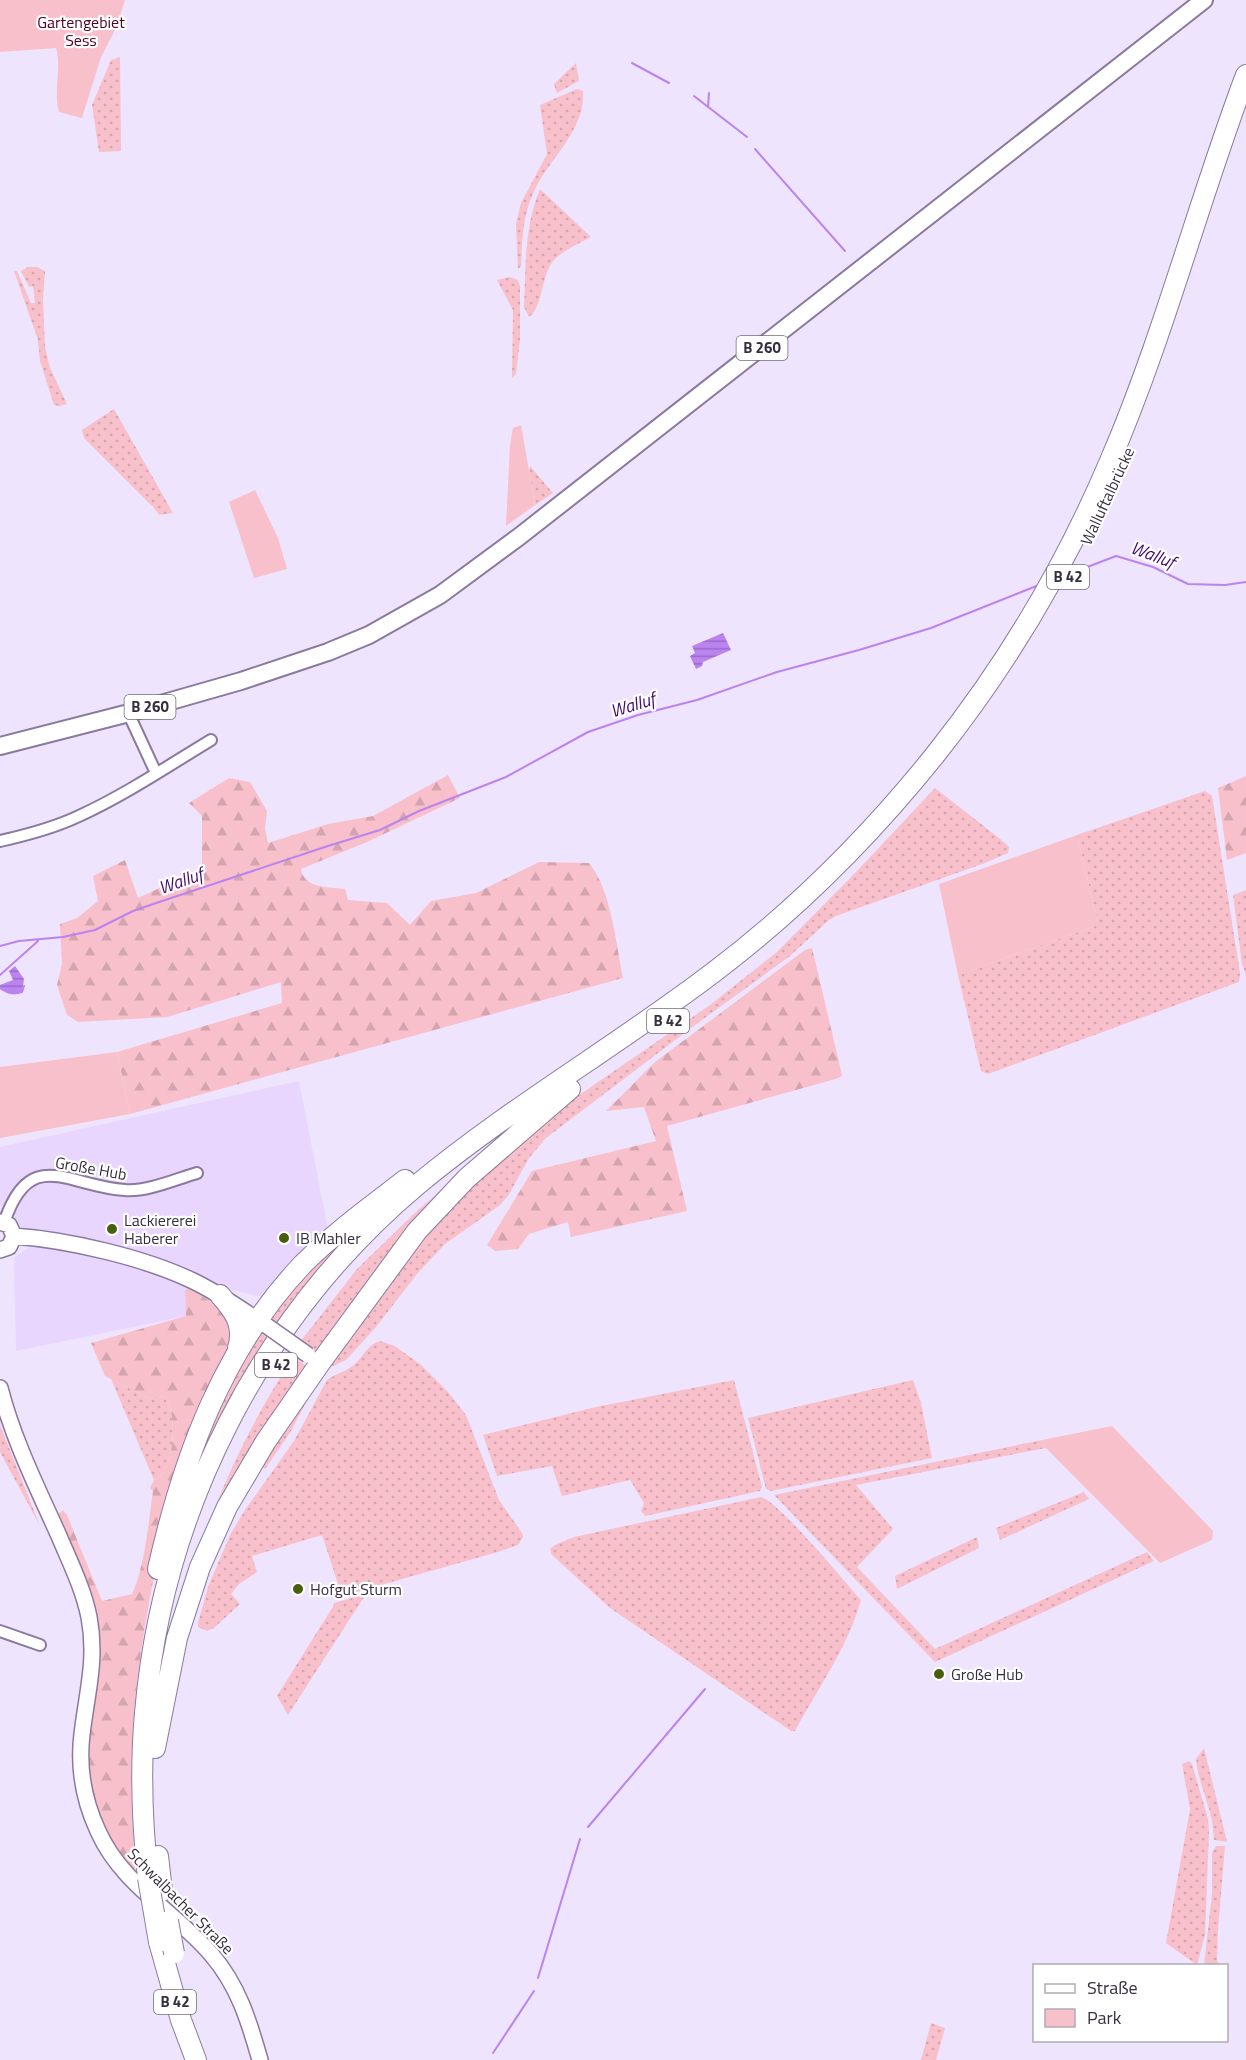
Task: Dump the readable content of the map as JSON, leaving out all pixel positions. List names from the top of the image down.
{
  "streets": {
    "highway": ["Walluftalbrücke", "B 42"],
    "main road": ["B 260"],
    "street": ["Große Hub", "Schwalbacher Straße"]
  },
  "crossings": [
    ["Walluftalbrücke", "B 42"]
  ],
  "water": ["Walluf"],
  "parks": ["Gartengebiet Sess"],
  "places": [
    "Lackiererei Haberer",
    "IB Mahler",
    "Hofgut Sturm",
    "Große Hub"
  ],
  "legend": ["Straße", "Park"]
}
